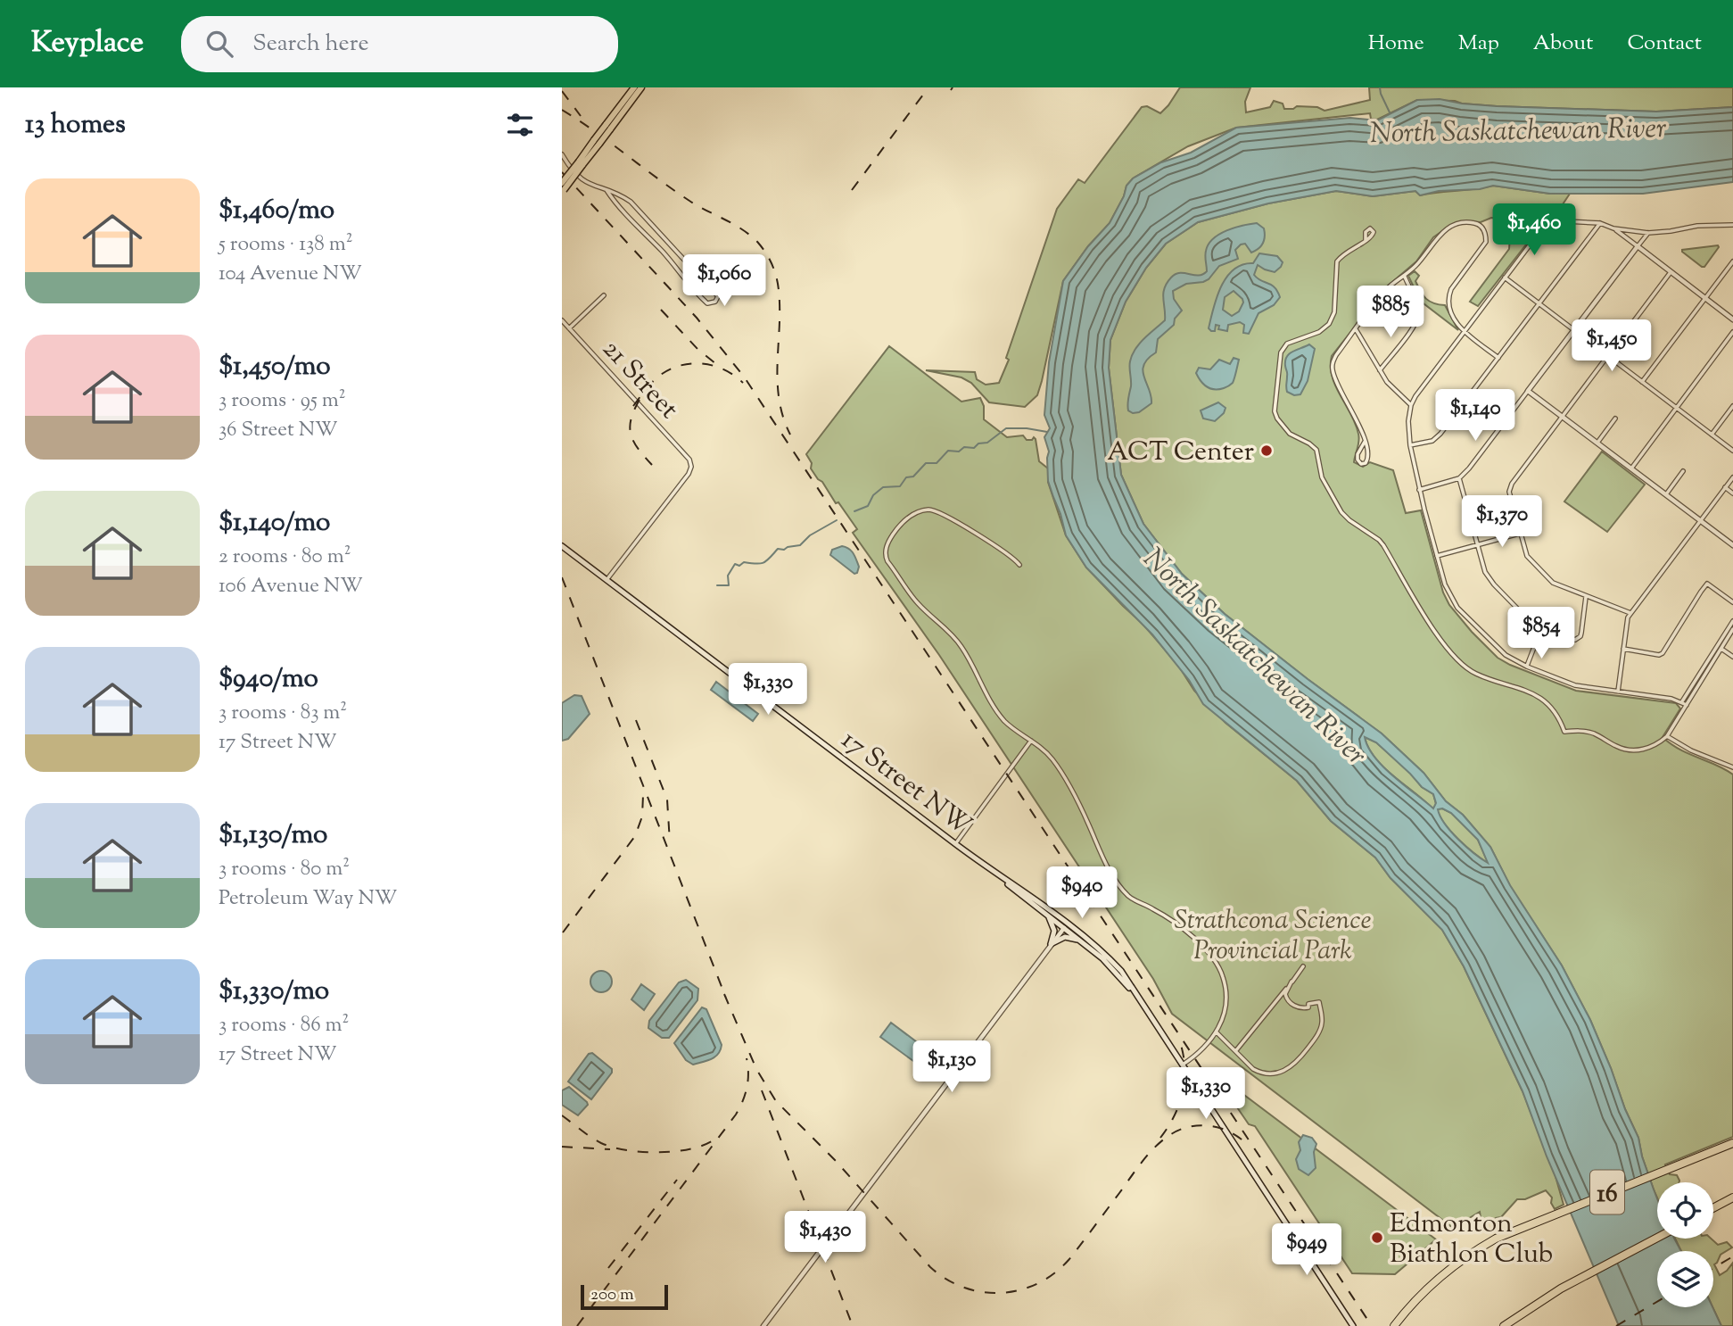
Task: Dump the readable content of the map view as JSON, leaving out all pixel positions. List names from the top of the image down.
{
  "streets": {
    "highway": ["16"],
    "main road": ["17 Street NW"],
    "street": ["21 Street"]
  },
  "crossings": [
    ["21 Street", "17 Street NW"]
  ],
  "water": ["North Saskatchewan River"],
  "parks": ["Strathcona Science Provincial Park"],
  "places": ["ACT Center", "Edmonton Biathlon Club"],
  "scale_bar": "200 m",
  "page": {
    "header": "Keyplace",
    "search": "Search here",
    "nav": [
      "Home",
      "Map",
      "About",
      "Contact"
    ],
    "heading": "13 homes",
    "list": [
      {
        "name": "$1,460/mo",
        "note": "5 rooms · 138 m² · 104 Avenue NW"
      },
      {
        "name": "$1,450/mo",
        "note": "3 rooms · 95 m² · 36 Street NW"
      },
      {
        "name": "$1,140/mo",
        "note": "2 rooms · 80 m² · 106 Avenue NW"
      },
      {
        "name": "$940/mo",
        "note": "3 rooms · 83 m² · 17 Street NW"
      },
      {
        "name": "$1,130/mo",
        "note": "3 rooms · 80 m² · Petroleum Way NW"
      },
      {
        "name": "$1,330/mo",
        "note": "3 rooms · 86 m² · 17 Street NW"
      }
    ],
    "price": [
      "$1,460",
      "$1,060",
      "$885",
      "$1,450",
      "$1,140",
      "$1,370",
      "$854",
      "$1,330",
      "$940",
      "$1,130",
      "$1,330",
      "$1,430",
      "$949"
    ],
    "scale": "200 m"
  }
}
